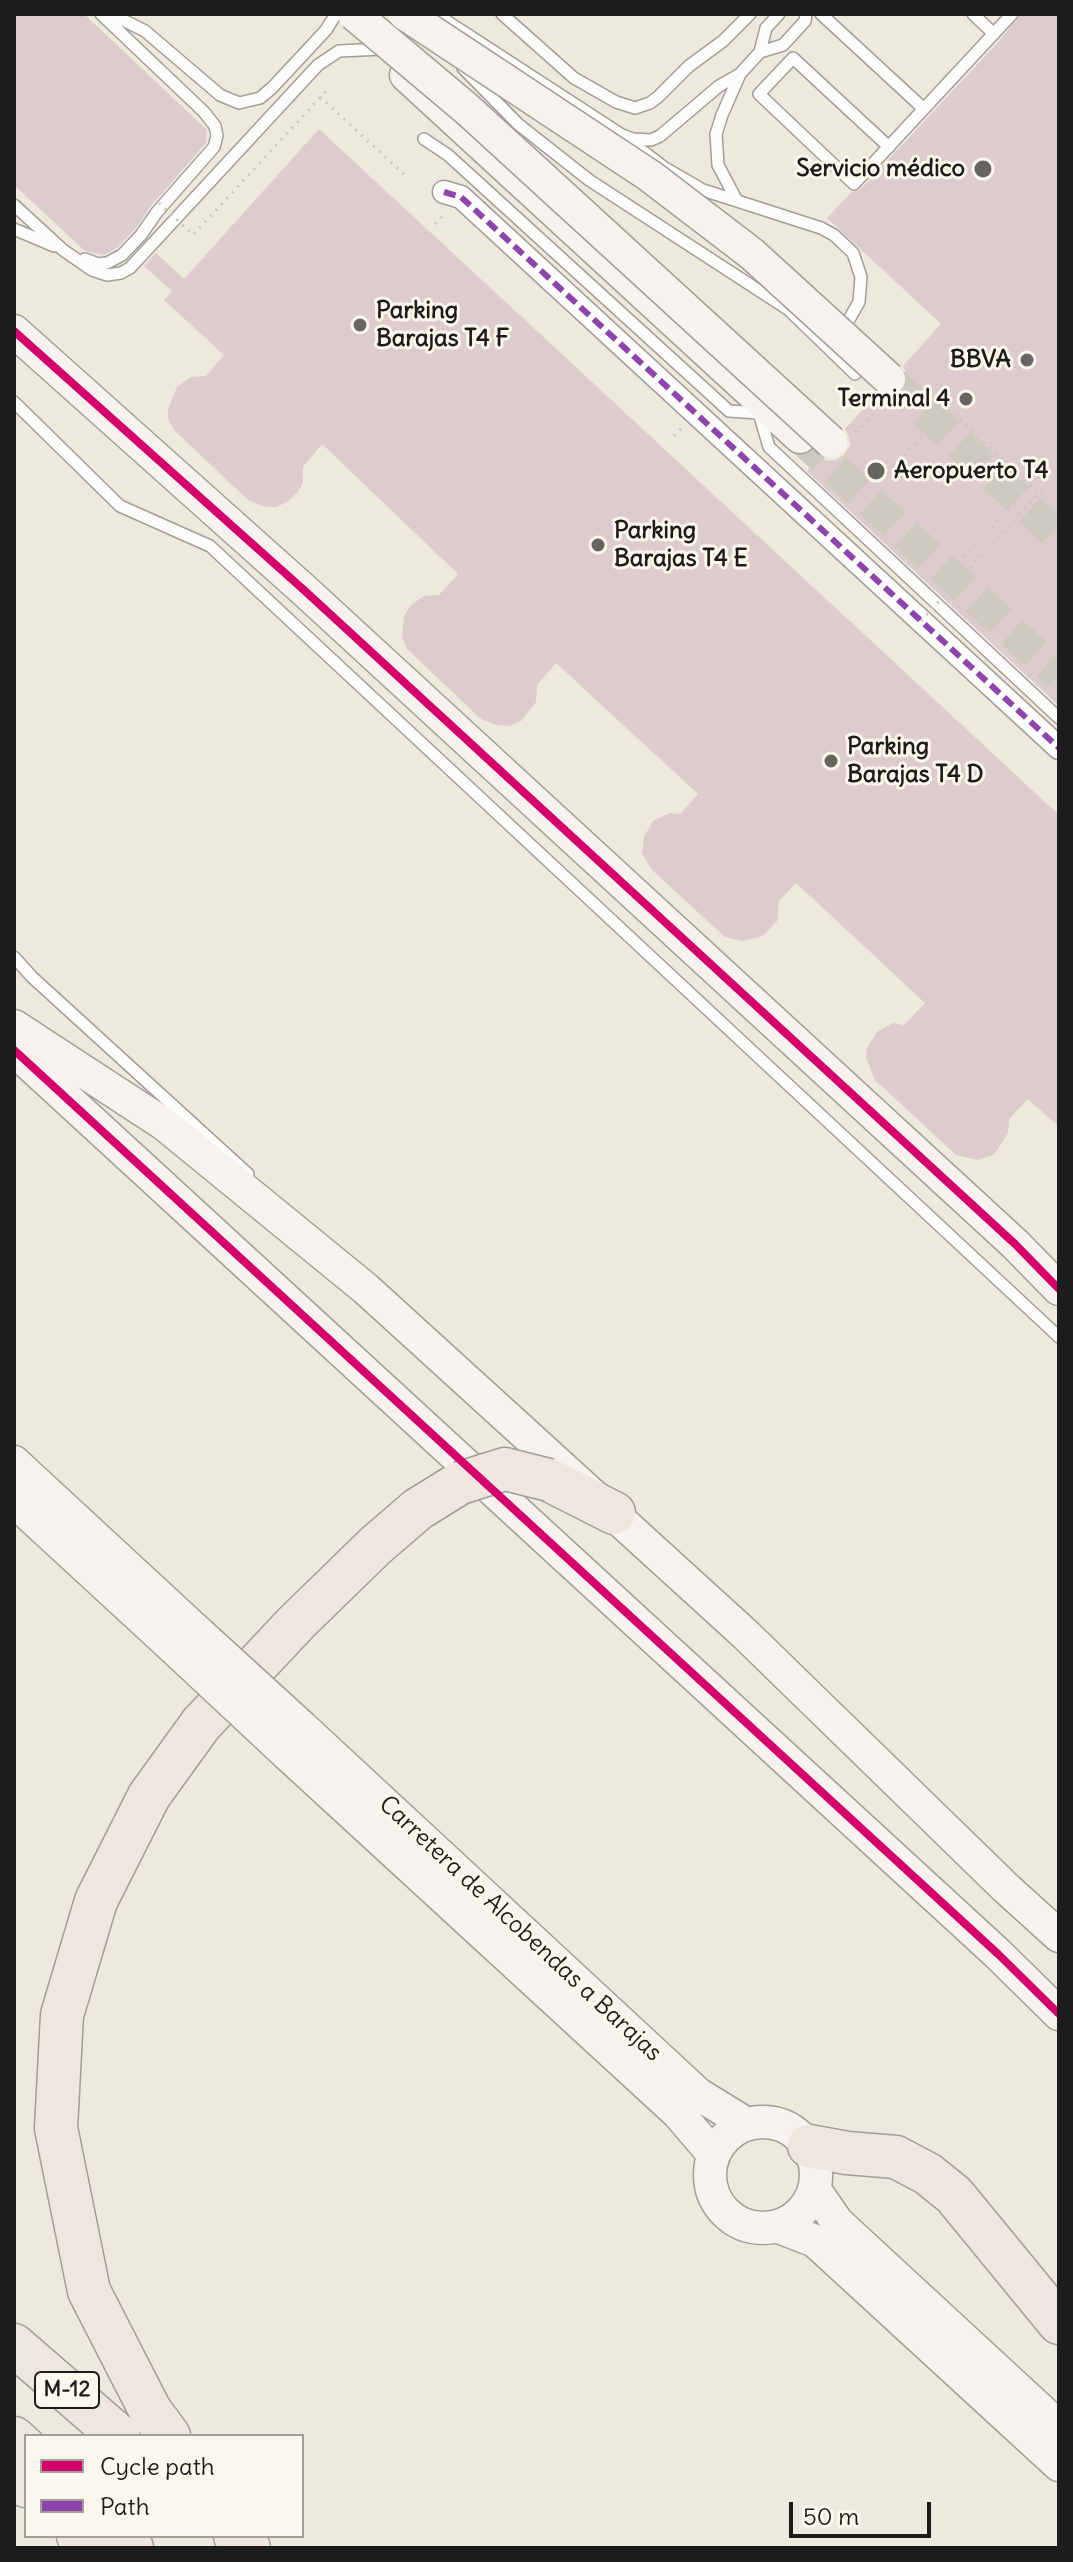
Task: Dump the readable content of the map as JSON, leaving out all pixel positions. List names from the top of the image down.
{
  "streets": {
    "highway": ["M-12"],
    "street": ["Carretera de Alcobendas a Barajas"]
  },
  "places": [
    "Servicio médico",
    "Parking Barajas T4 F",
    "BBVA",
    "Terminal 4",
    "Aeropuerto T4",
    "Parking Barajas T4 E",
    "Parking Barajas T4 D"
  ],
  "legend": ["Cycle path", "Path"],
  "scale_bar": "50 m"
}
